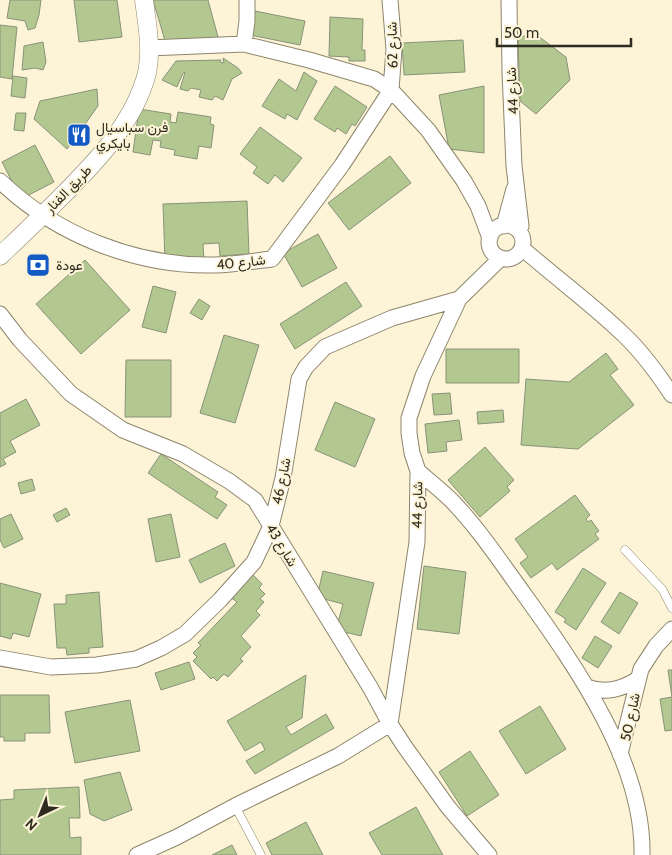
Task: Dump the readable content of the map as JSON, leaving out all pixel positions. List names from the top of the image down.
{
  "streets": {
    "street": [
      "شارع 62",
      "شارع 44",
      "طريق الفنار",
      "شارع 40",
      "شارع 46",
      "شارع 43",
      "شارع 50"
    ]
  },
  "crossings": [
    ["شارع 62", "شارع 40"],
    ["شارع 44", "شارع 46"],
    ["شارع 44", "شارع 43"],
    ["طريق الفنار", "شارع 40"],
    ["شارع 46", "شارع 43"]
  ],
  "places": {
    "restaurant": ["فرن سباسيال بايكري"],
    "bank": ["عودة"]
  },
  "scale_bar": "50 m",
  "north": "bottom left"
}
